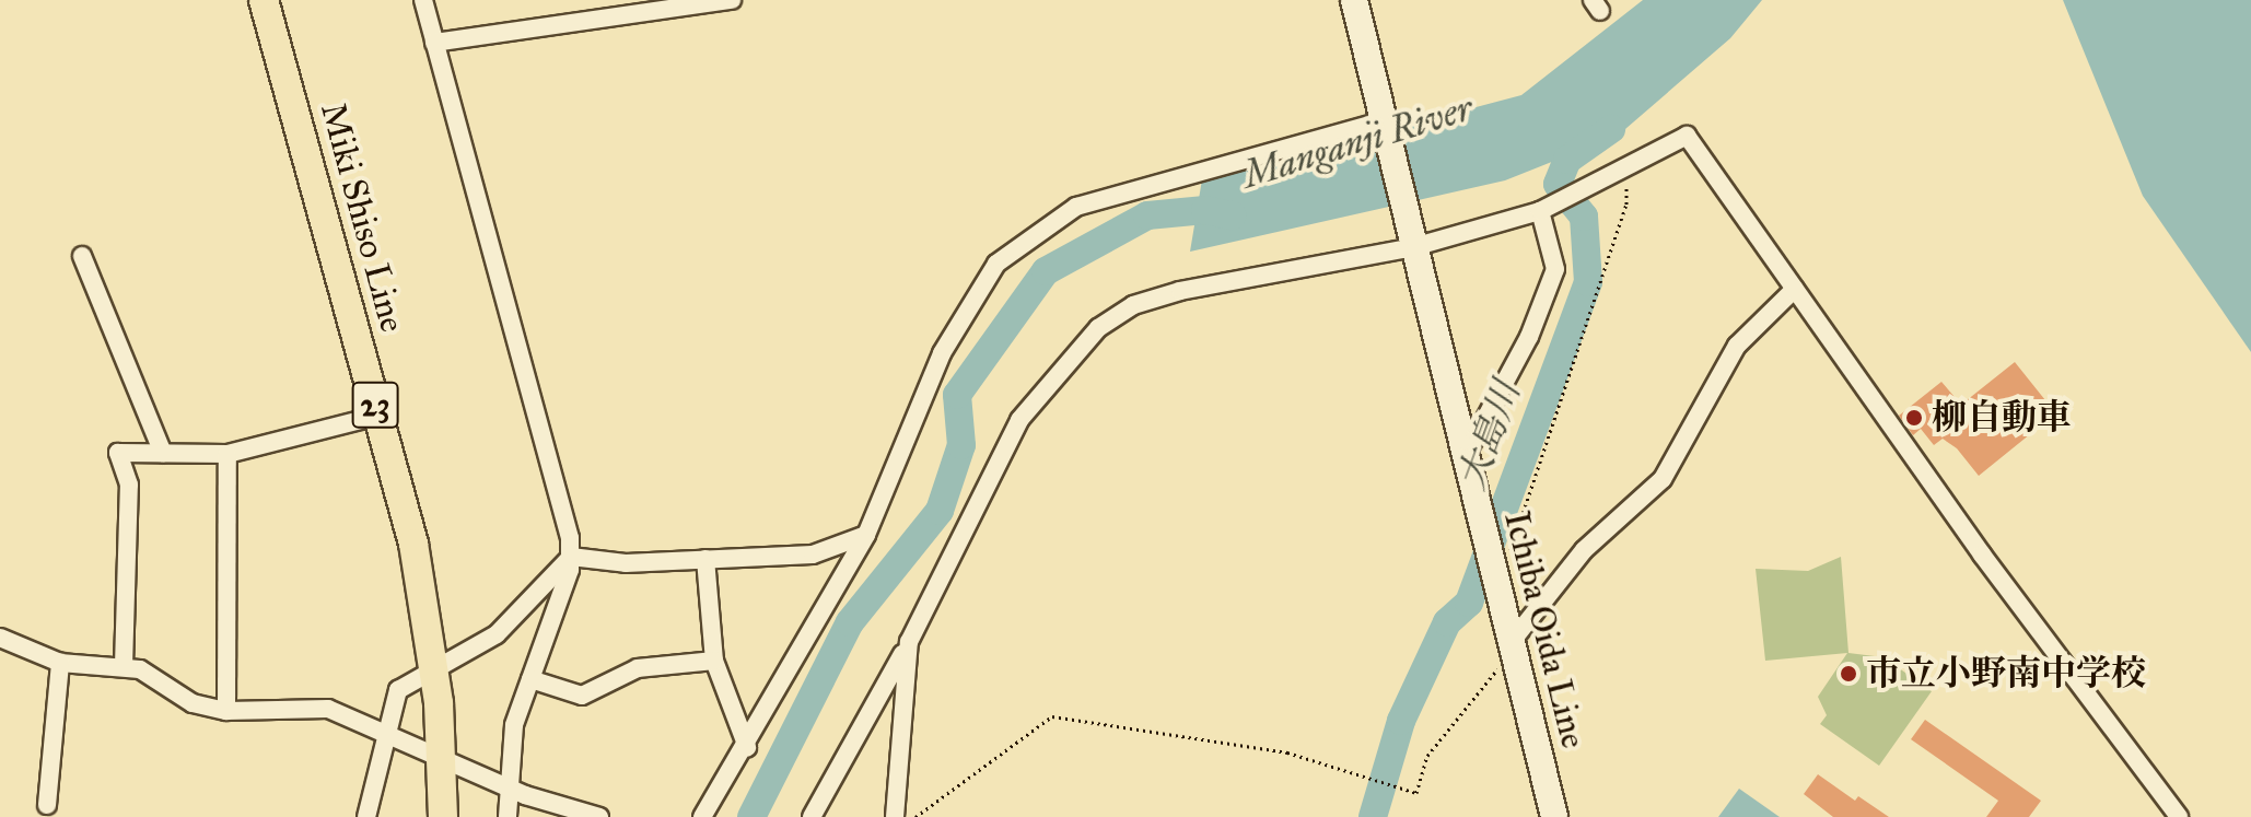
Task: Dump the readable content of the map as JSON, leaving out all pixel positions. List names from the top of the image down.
{
  "streets": {
    "main road": ["Miki Shiso Line", "23", "Ichiba Oida Line"]
  },
  "water": ["Manganji River", "大島川"],
  "places": ["柳自動車", "市立小野南中学校"]
}
